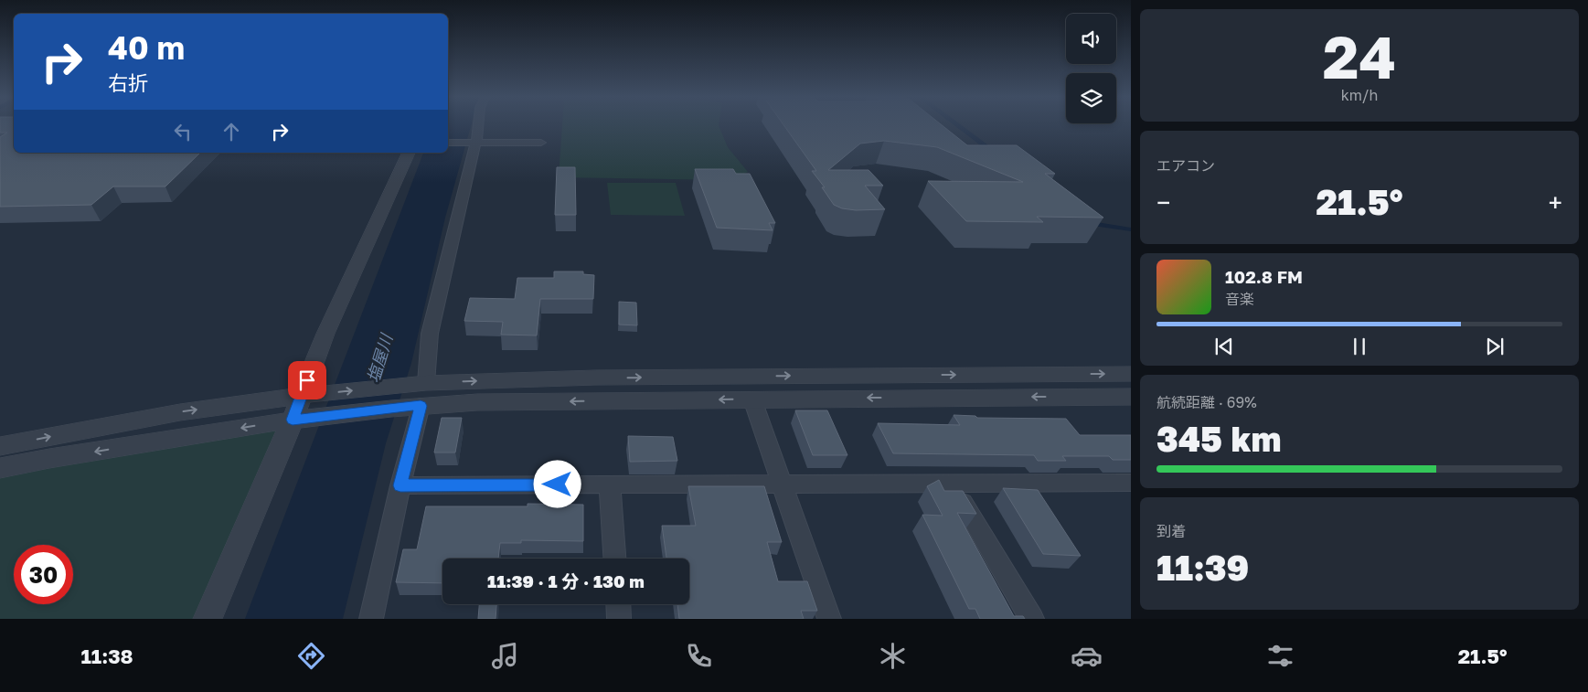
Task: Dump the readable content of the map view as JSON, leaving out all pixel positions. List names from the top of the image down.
{
  "water": ["塩屋川"],
  "page": {
    "tile": [
      ["24", "km/h"],
      "エアコン",
      ["航続距離 · 69%", "345 km"],
      ["到着", "11:39"]
    ],
    "turn": ["40 m", "右折"],
    "heat": ["−", "21.5°", "+"],
    "song": ["102.8 FM", "音楽"],
    "limit": "30",
    "trip": "11:39 · 1 分 · 130 m",
    "tabs": ["11:38", "21.5°"]
  }
}
